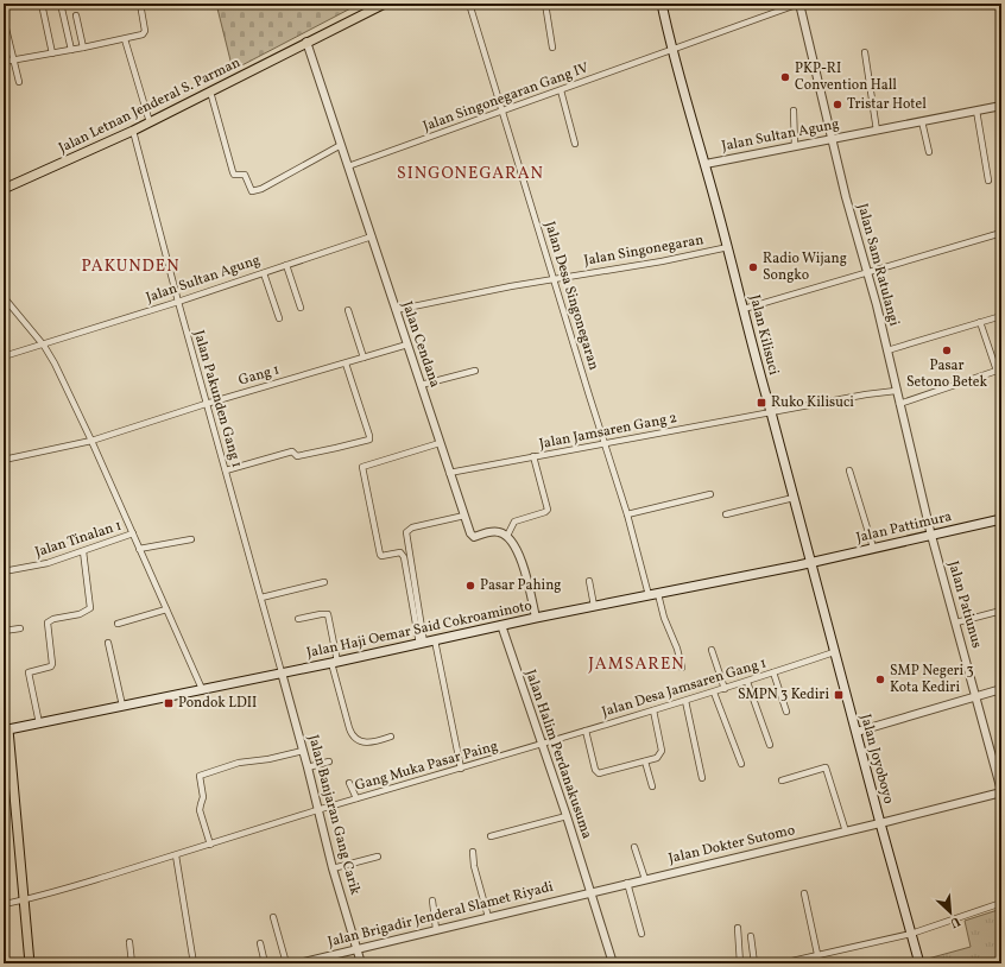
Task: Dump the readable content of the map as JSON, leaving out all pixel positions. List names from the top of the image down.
{
  "streets": {
    "main road": [
      "Jalan Letnan Jenderal S. Parman",
      "Jalan Kilisuci",
      "Jalan Pattimura",
      "Jalan Haji Oemar Said Cokroaminoto",
      "Jalan Joyoboyo"
    ],
    "street": [
      "Jalan Singonegaran Gang IV",
      "Jalan Sultan Agung",
      "Jalan Singonegaran",
      "Jalan Sam Ratulangi",
      "Jalan Desa Singonegaran",
      "Jalan Cendana",
      "Gang 1",
      "Jalan Pakunden Gang 1",
      "Jalan Jamsaren Gang 2",
      "Jalan Tinalan 1",
      "Jalan Patiunus",
      "Jalan Desa Jamsaren Gang 1",
      "Jalan Halim Perdanakusuma",
      "Gang Muka Pasar Paing",
      "Jalan Banjaran Gang Carik",
      "Jalan Dokter Sutomo",
      "Jalan Brigadir Jenderal Slamet Riyadi"
    ]
  },
  "crossings": [
    ["Jalan Singonegaran Gang IV", "Jalan Sam Ratulangi"],
    ["Jalan Singonegaran Gang IV", "Jalan Desa Singonegaran"],
    ["Jalan Singonegaran Gang IV", "Jalan Kilisuci"],
    ["Jalan Singonegaran Gang IV", "Jalan Cendana"],
    ["Jalan Letnan Jenderal S. Parman", "Jalan Cendana"],
    ["Jalan Letnan Jenderal S. Parman", "Jalan Pakunden Gang 1"],
    ["Jalan Sultan Agung", "Jalan Sam Ratulangi"],
    ["Jalan Sultan Agung", "Jalan Kilisuci"],
    ["Jalan Sultan Agung", "Jalan Cendana"],
    ["Jalan Sultan Agung", "Jalan Pakunden Gang 1"],
    ["Jalan Singonegaran", "Jalan Desa Singonegaran"],
    ["Jalan Singonegaran", "Jalan Kilisuci"],
    ["Jalan Singonegaran", "Jalan Cendana"],
    ["Jalan Sam Ratulangi", "Jalan Jamsaren Gang 2"],
    ["Jalan Sam Ratulangi", "Jalan Pattimura"],
    ["Jalan Sam Ratulangi", "Jalan Patiunus"],
    ["Jalan Desa Singonegaran", "Jalan Jamsaren Gang 2"],
    ["Jalan Desa Singonegaran", "Jalan Haji Oemar Said Cokroaminoto"],
    ["Jalan Kilisuci", "Jalan Jamsaren Gang 2"],
    ["Jalan Kilisuci", "Jalan Pattimura"],
    ["Jalan Kilisuci", "Jalan Haji Oemar Said Cokroaminoto"],
    ["Jalan Kilisuci", "Jalan Joyoboyo"],
    ["Jalan Cendana", "Gang 1"],
    ["Jalan Cendana", "Jalan Jamsaren Gang 2"],
    ["Gang 1", "Jalan Pakunden Gang 1"],
    ["Jalan Pakunden Gang 1", "Jalan Haji Oemar Said Cokroaminoto"],
    ["Jalan Pakunden Gang 1", "Jalan Banjaran Gang Carik"],
    ["Jalan Pattimura", "Jalan Patiunus"],
    ["Jalan Pattimura", "Jalan Haji Oemar Said Cokroaminoto"],
    ["Jalan Pattimura", "Jalan Joyoboyo"],
    ["Jalan Patiunus", "Jalan Dokter Sutomo"],
    ["Jalan Haji Oemar Said Cokroaminoto", "Jalan Halim Perdanakusuma"],
    ["Jalan Haji Oemar Said Cokroaminoto", "Jalan Joyoboyo"],
    ["Jalan Haji Oemar Said Cokroaminoto", "Jalan Banjaran Gang Carik"],
    ["Jalan Desa Jamsaren Gang 1", "Jalan Halim Perdanakusuma"],
    ["Jalan Desa Jamsaren Gang 1", "Jalan Joyoboyo"],
    ["Jalan Desa Jamsaren Gang 1", "Gang Muka Pasar Paing"],
    ["Jalan Halim Perdanakusuma", "Gang Muka Pasar Paing"],
    ["Jalan Halim Perdanakusuma", "Jalan Dokter Sutomo"],
    ["Jalan Halim Perdanakusuma", "Jalan Brigadir Jenderal Slamet Riyadi"],
    ["Jalan Joyoboyo", "Jalan Dokter Sutomo"],
    ["Gang Muka Pasar Paing", "Jalan Banjaran Gang Carik"],
    ["Jalan Banjaran Gang Carik", "Jalan Brigadir Jenderal Slamet Riyadi"],
    ["Jalan Dokter Sutomo", "Jalan Brigadir Jenderal Slamet Riyadi"]
  ],
  "districts": ["SINGONEGARAN", "PAKUNDEN", "JAMSAREN"],
  "places": {
    "other": [
      "PKP-RI Convention Hall",
      "Tristar Hotel",
      "Radio Wijang Songko",
      "Pasar Setono Betek",
      "Pasar Pahing",
      "SMP Negeri 3 Kota Kediri"
    ],
    "transit": ["Ruko Kilisuci", "SMPN 3 Kediri", "Pondok LDII"]
  },
  "north": "bottom right"
}
